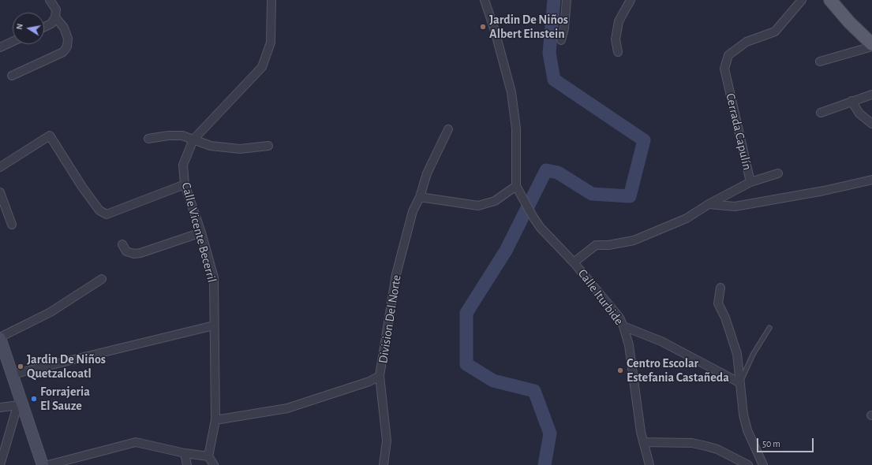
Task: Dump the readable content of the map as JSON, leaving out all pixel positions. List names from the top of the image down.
{
  "streets": {
    "street": [
      "Cerrada Capulín",
      "Calle Vicente Becerril",
      "Calle Iturbide",
      "Division Del Norte"
    ]
  },
  "crossings": [
    ["Cerrada Capulín", "Calle Iturbide"],
    ["Calle Vicente Becerril", "Division Del Norte"]
  ],
  "places": [
    "Jardin De Niños Albert Einstein",
    "Jardin De Niños Quetzalcoatl",
    "Centro Escolar Estefania Castañeda",
    "Forrajeria El Sauze"
  ],
  "scale_bar": "50 m",
  "north": "left"
}
